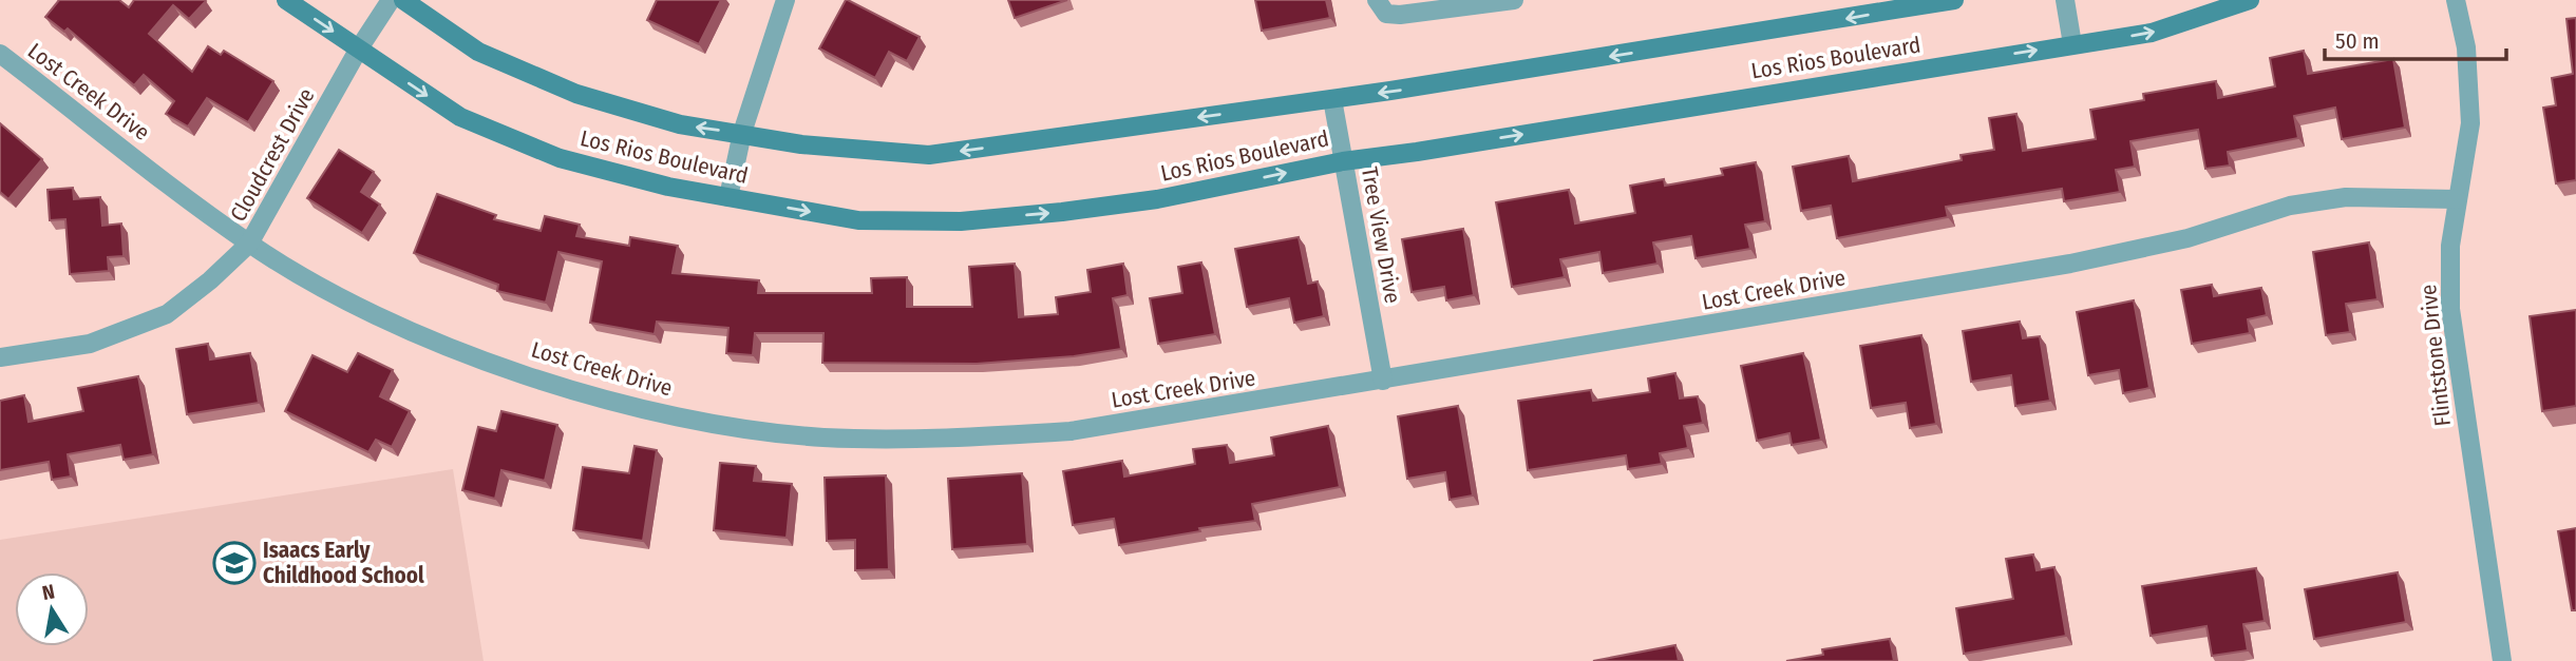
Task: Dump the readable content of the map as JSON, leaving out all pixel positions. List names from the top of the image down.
{
  "streets": {
    "main road": ["Los Rios Boulevard"],
    "street": [
      "Lost Creek Drive",
      "Cloudcrest Drive",
      "Tree View Drive",
      "Flintstone Drive"
    ]
  },
  "crossings": [
    ["Los Rios Boulevard", "Cloudcrest Drive"],
    ["Los Rios Boulevard", "Tree View Drive"],
    ["Lost Creek Drive", "Cloudcrest Drive"],
    ["Lost Creek Drive", "Tree View Drive"],
    ["Lost Creek Drive", "Flintstone Drive"]
  ],
  "places": {
    "school or university": ["Isaacs Early Childhood School"]
  },
  "scale_bar": "50 m",
  "north": "top"
}
